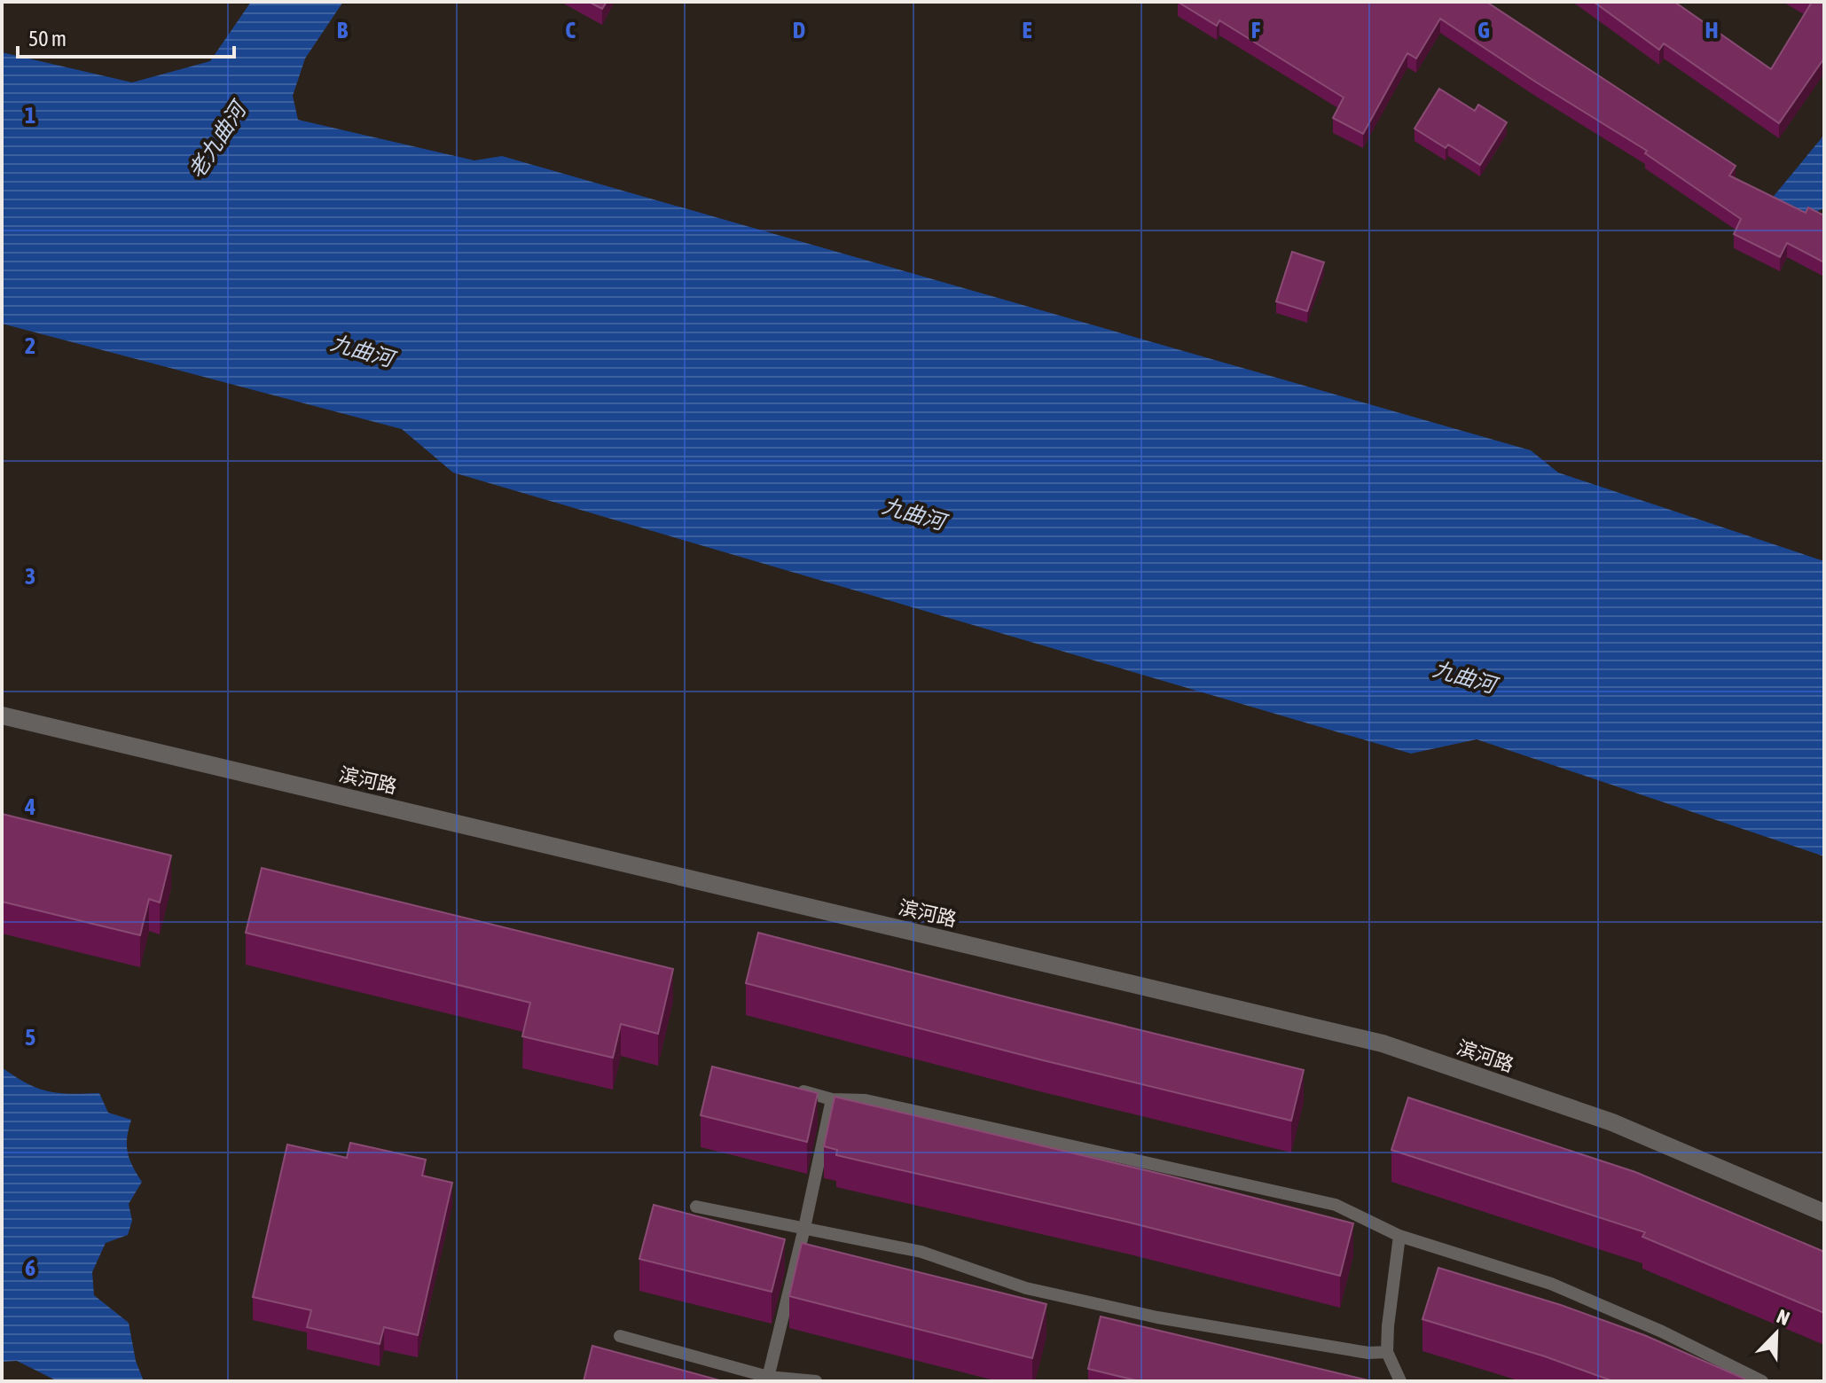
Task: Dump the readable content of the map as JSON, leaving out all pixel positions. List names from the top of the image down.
{
  "streets": {
    "street": ["滨河路"]
  },
  "water": ["老九曲河", "九曲河"],
  "scale_bar": "50 m",
  "north": "top right",
  "grid": {
    "columns": [
      "B",
      "C",
      "D",
      "E",
      "F",
      "G",
      "H"
    ],
    "rows": [
      "1",
      "2",
      "3",
      "4",
      "5",
      "6"
    ]
  }
}
